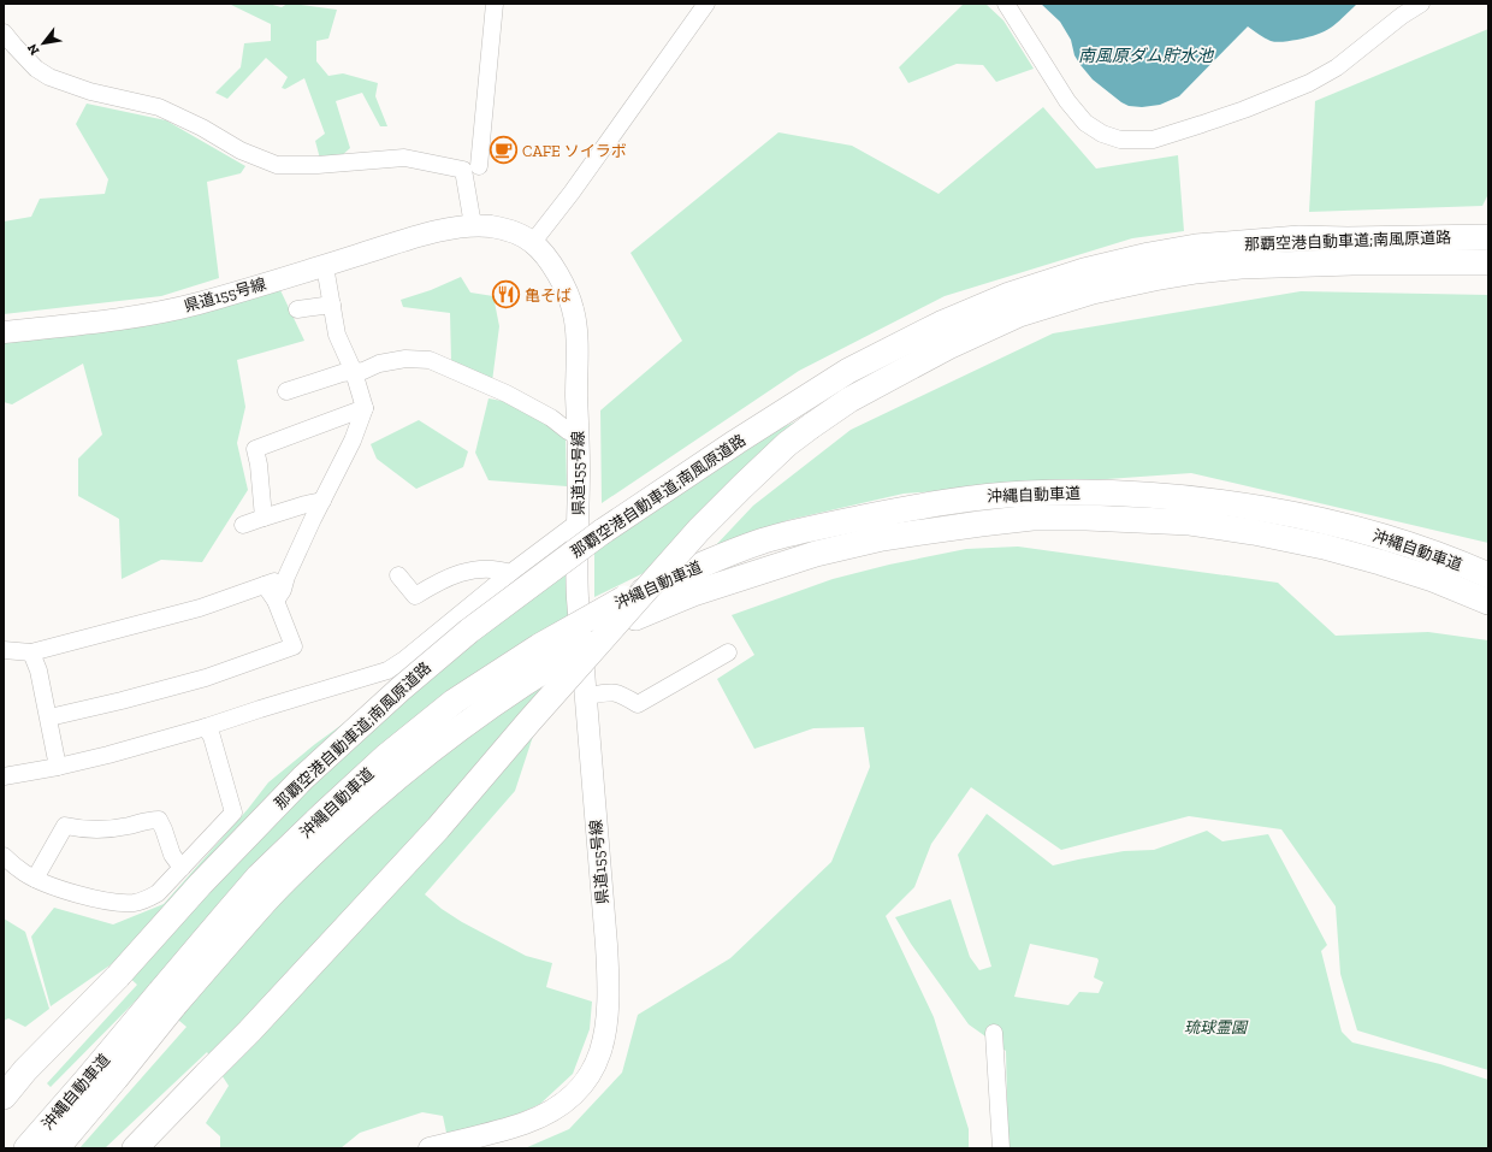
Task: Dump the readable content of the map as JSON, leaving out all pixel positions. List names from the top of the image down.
{
  "streets": {
    "highway": ["那覇空港自動車道;南風原道路", "沖縄自動車道"],
    "main road": ["県道155号線"]
  },
  "water": ["南風原ダム貯水池"],
  "parks": ["琉球霊園"],
  "places": {
    "cafe": ["CAFE ソイラボ"],
    "restaurant": ["亀そば"]
  },
  "north": "bottom left"
}
